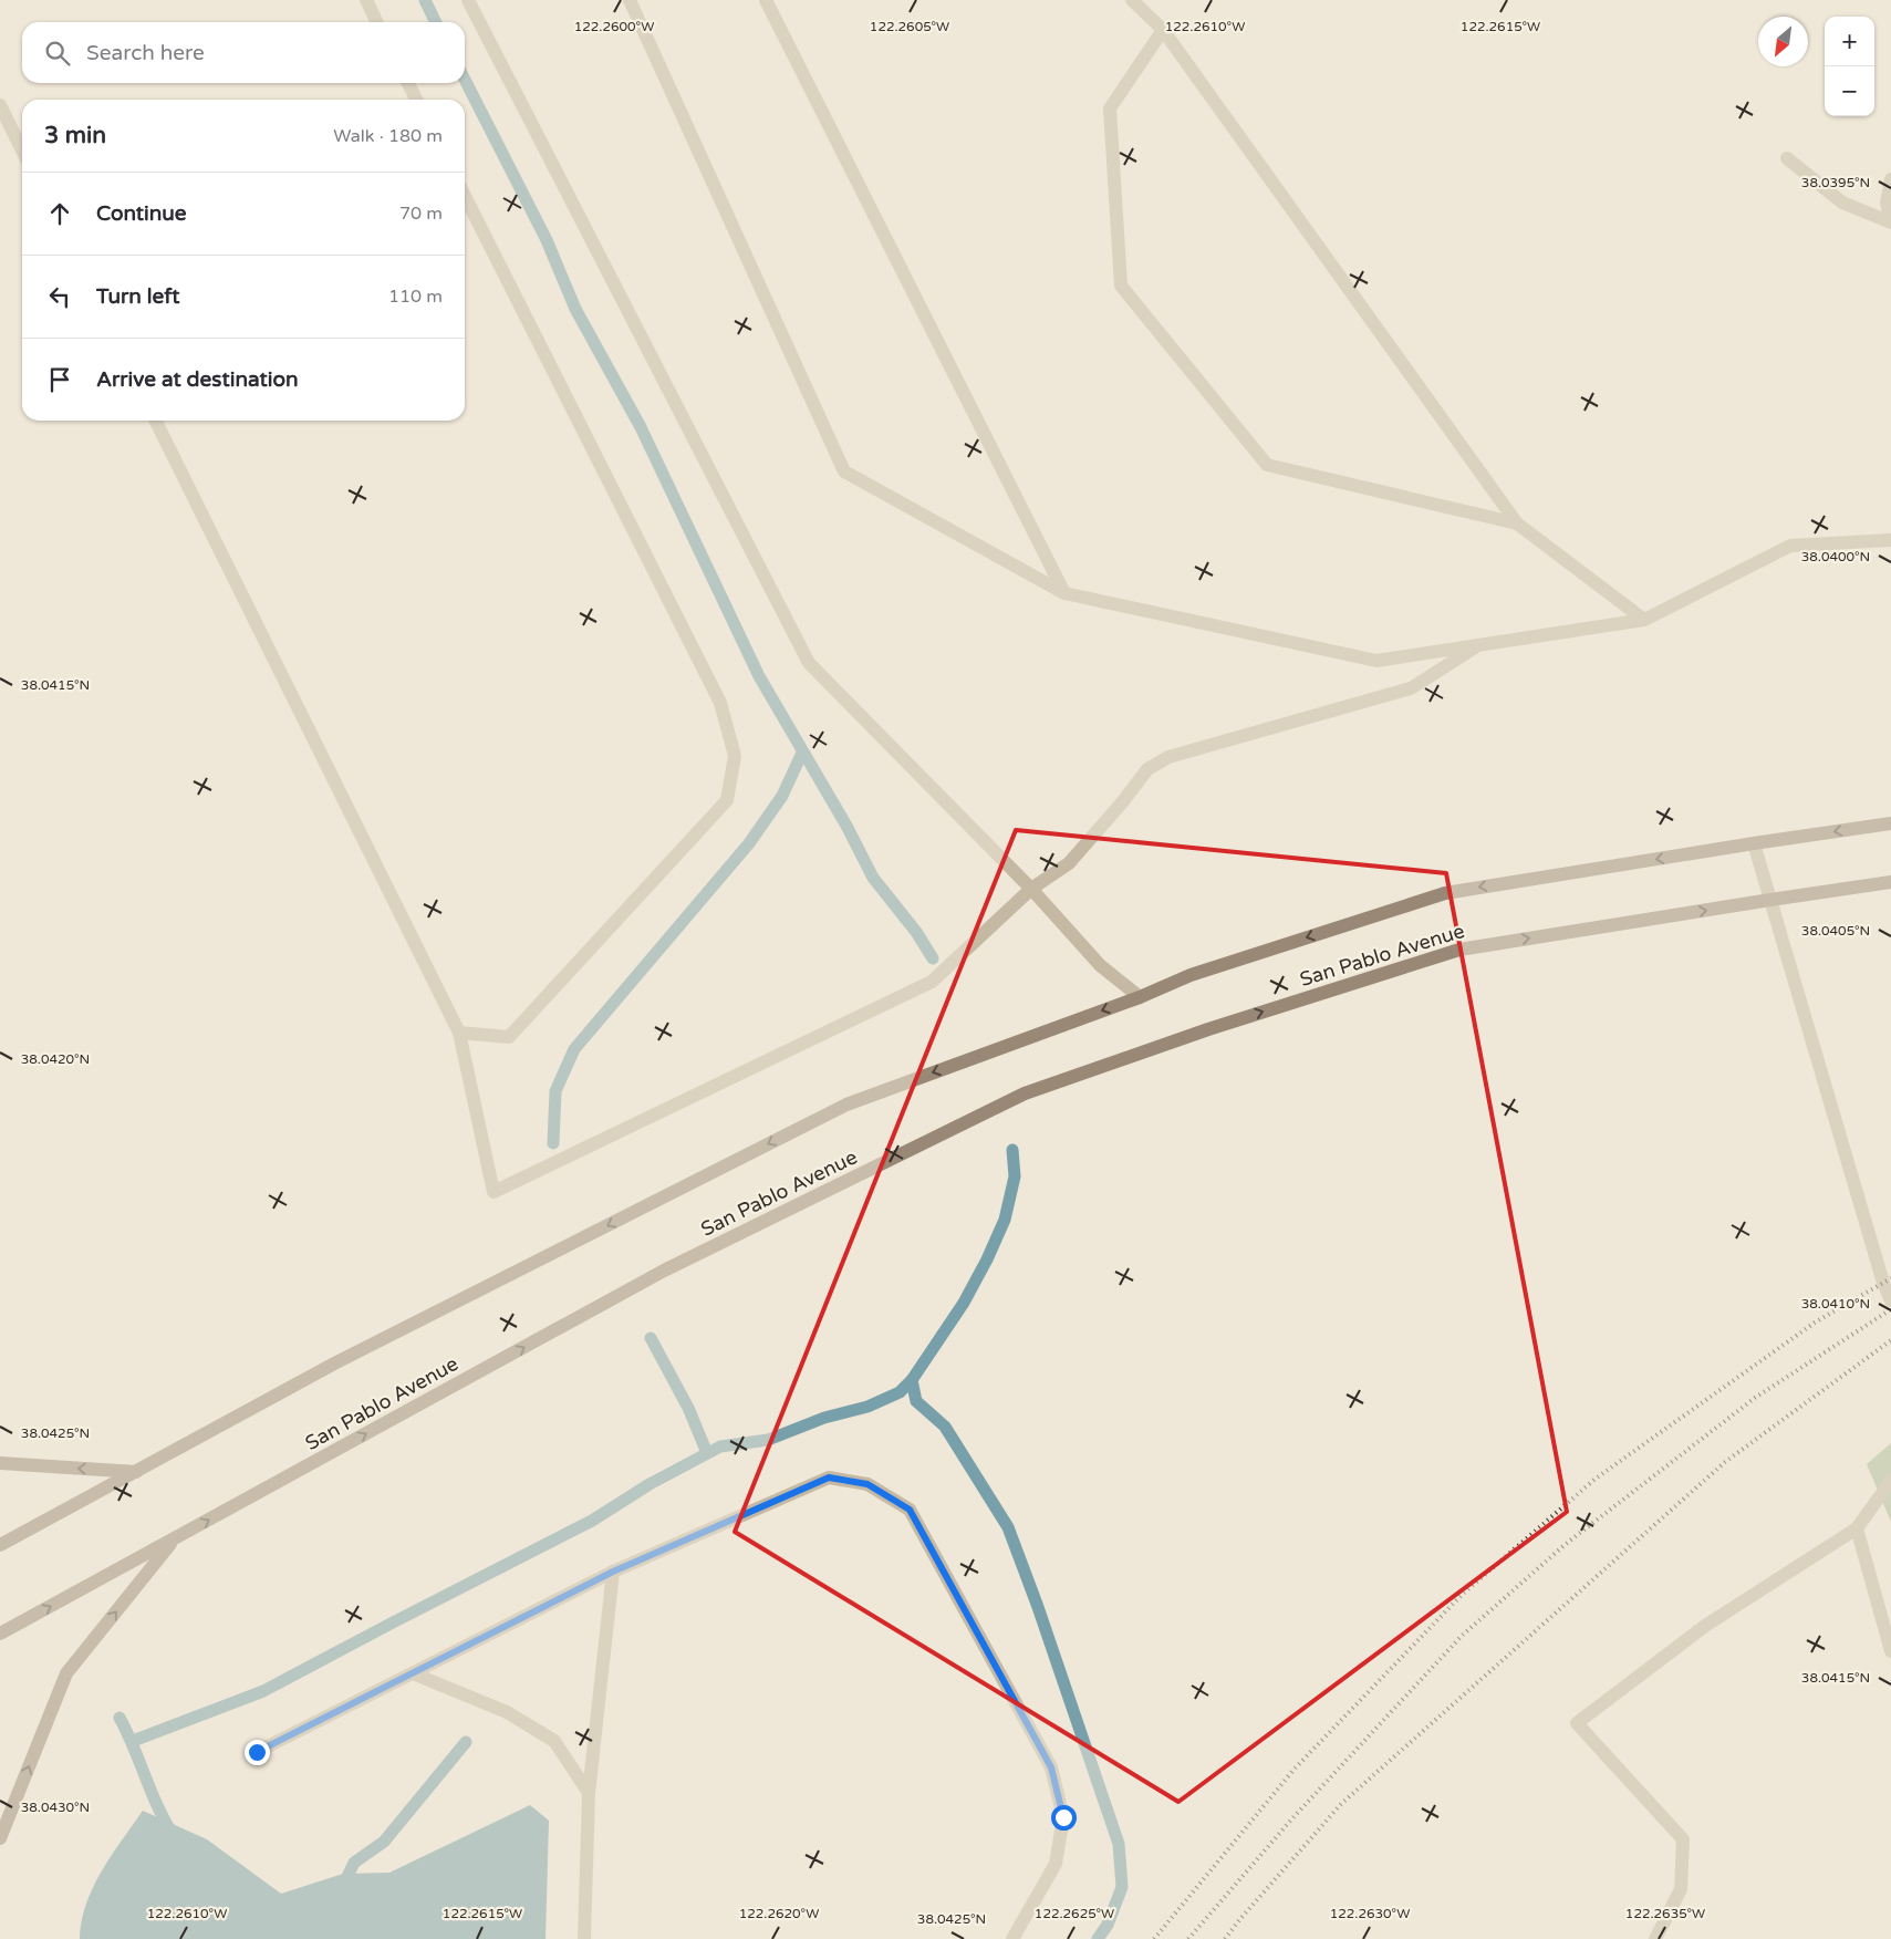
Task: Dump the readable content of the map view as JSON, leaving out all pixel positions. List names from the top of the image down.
{
  "streets": {
    "main road": ["San Pablo Avenue"]
  },
  "north": "bottom left",
  "page": {
    "map_buttons": ["+", "−"],
    "search": "Search here",
    "heading": ["3 min", "Walk · 180 m"],
    "list": [
      ["Continue", "70 m"],
      ["Turn left", "110 m"],
      "Arrive at destination"
    ]
  },
  "coordinates": [
    "122.2600°W",
    "122.2605°W",
    "122.2610°W",
    "122.2615°W",
    "38.0395°N",
    "38.0400°N",
    "38.0415°N",
    "38.0405°N",
    "38.0420°N",
    "38.0410°N",
    "38.0425°N",
    "38.0430°N",
    "122.2620°W",
    "122.2625°W",
    "122.2630°W",
    "122.2635°W"
  ]
}
